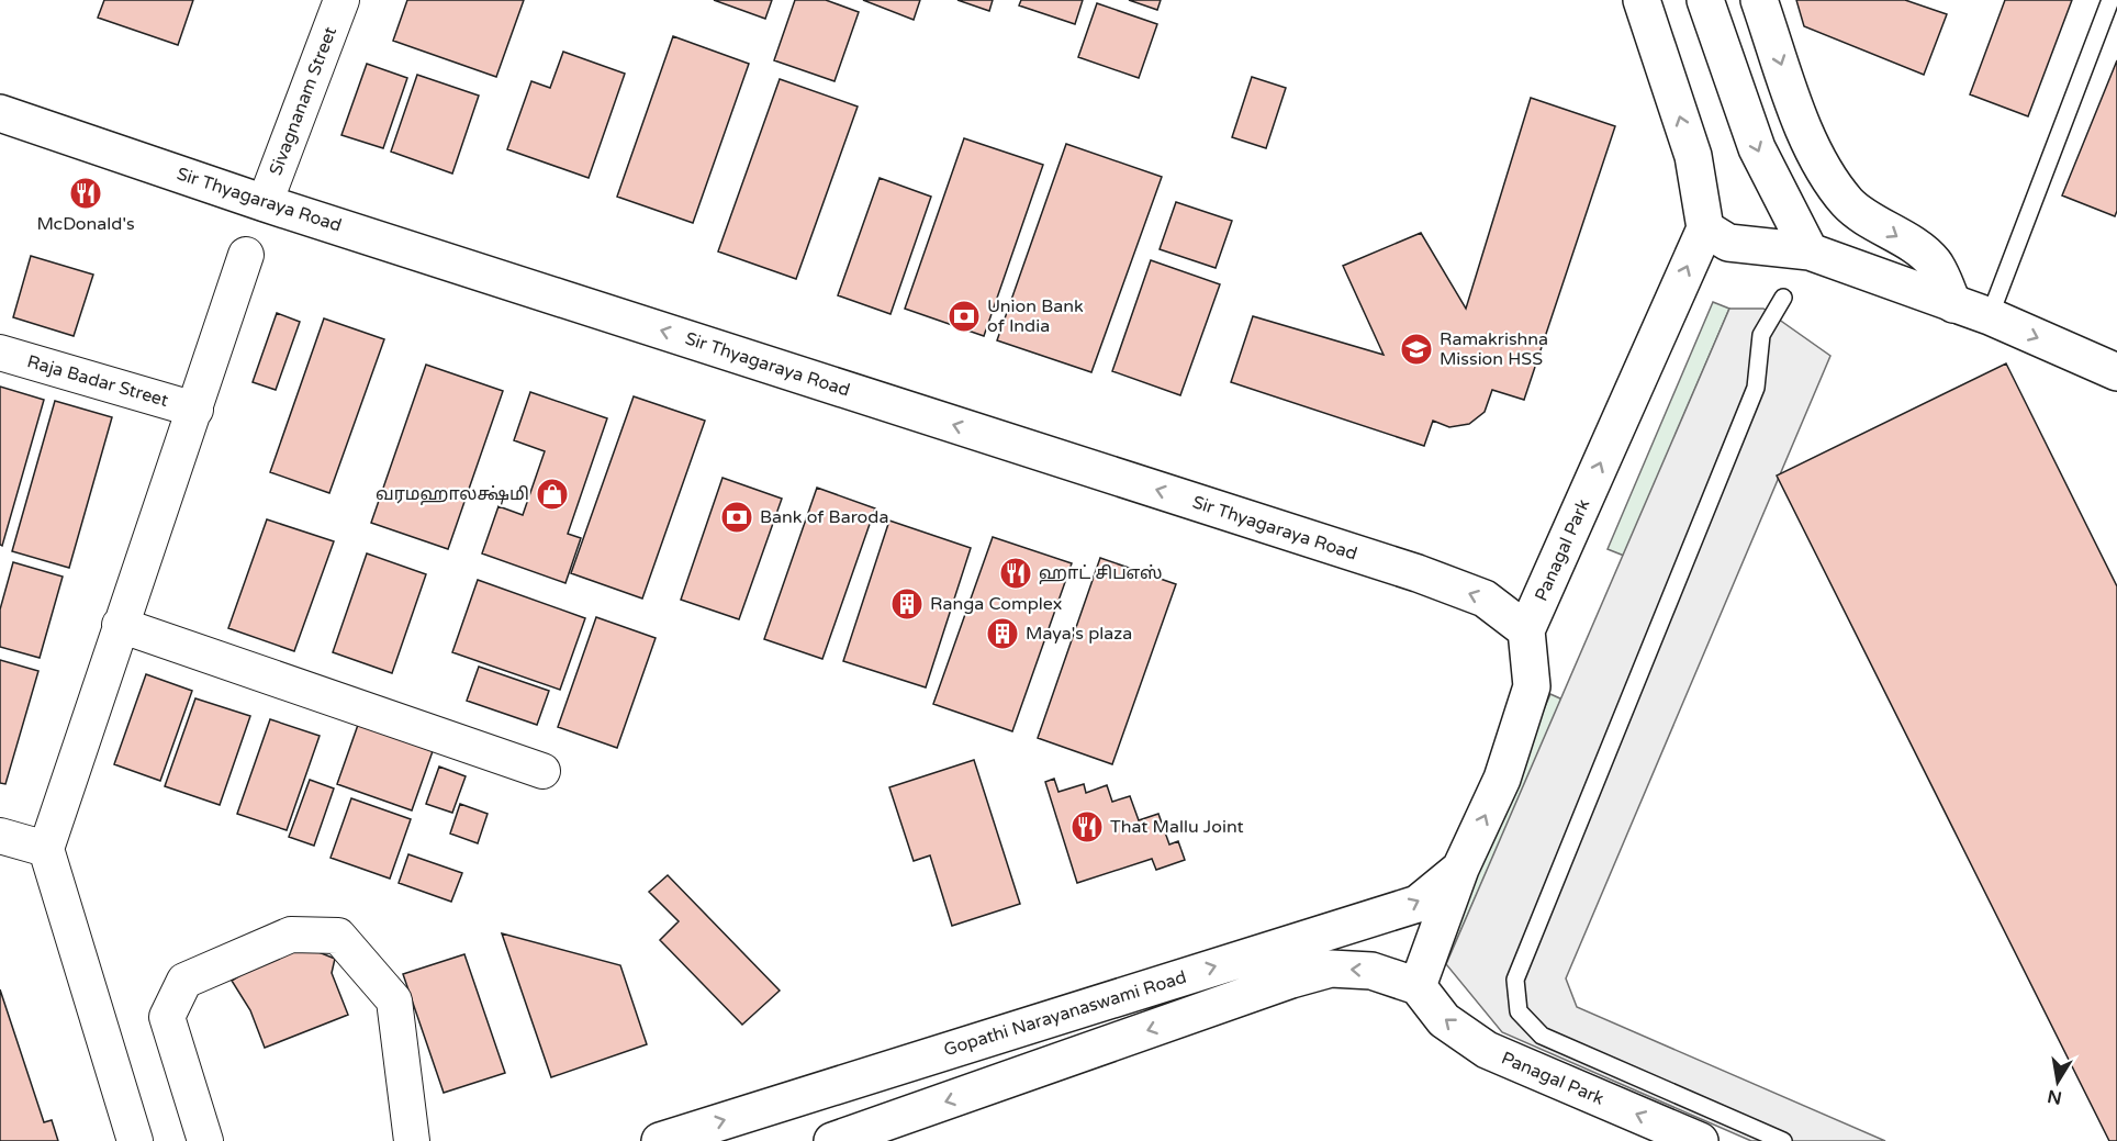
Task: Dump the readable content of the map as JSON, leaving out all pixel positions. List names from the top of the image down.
{
  "streets": {
    "main road": ["Sir Thyagaraya Road", "Panagal Park", "Gopathi Narayanaswami Road"],
    "street": ["Sivagnanam Street", "Raja Badar Street"]
  },
  "crossings": [
    ["Sivagnanam Street", "Sir Thyagaraya Road"],
    ["Sir Thyagaraya Road", "Panagal Park"],
    ["Panagal Park", "Gopathi Narayanaswami Road"]
  ],
  "one_way": ["Sir Thyagaraya Road"],
  "places": {
    "restaurant": ["McDonald's", "ஹாட் சிபஎஸ்", "That Mallu Joint"],
    "bank": ["Union Bank of India", "Bank of Baroda"],
    "school or university": ["Ramakrishna Mission HSS"],
    "shop": ["வரமஹாலக்ஷ்மி"],
    "building": ["Ranga Complex", "Maya's plaza"]
  },
  "north": "bottom"
}
